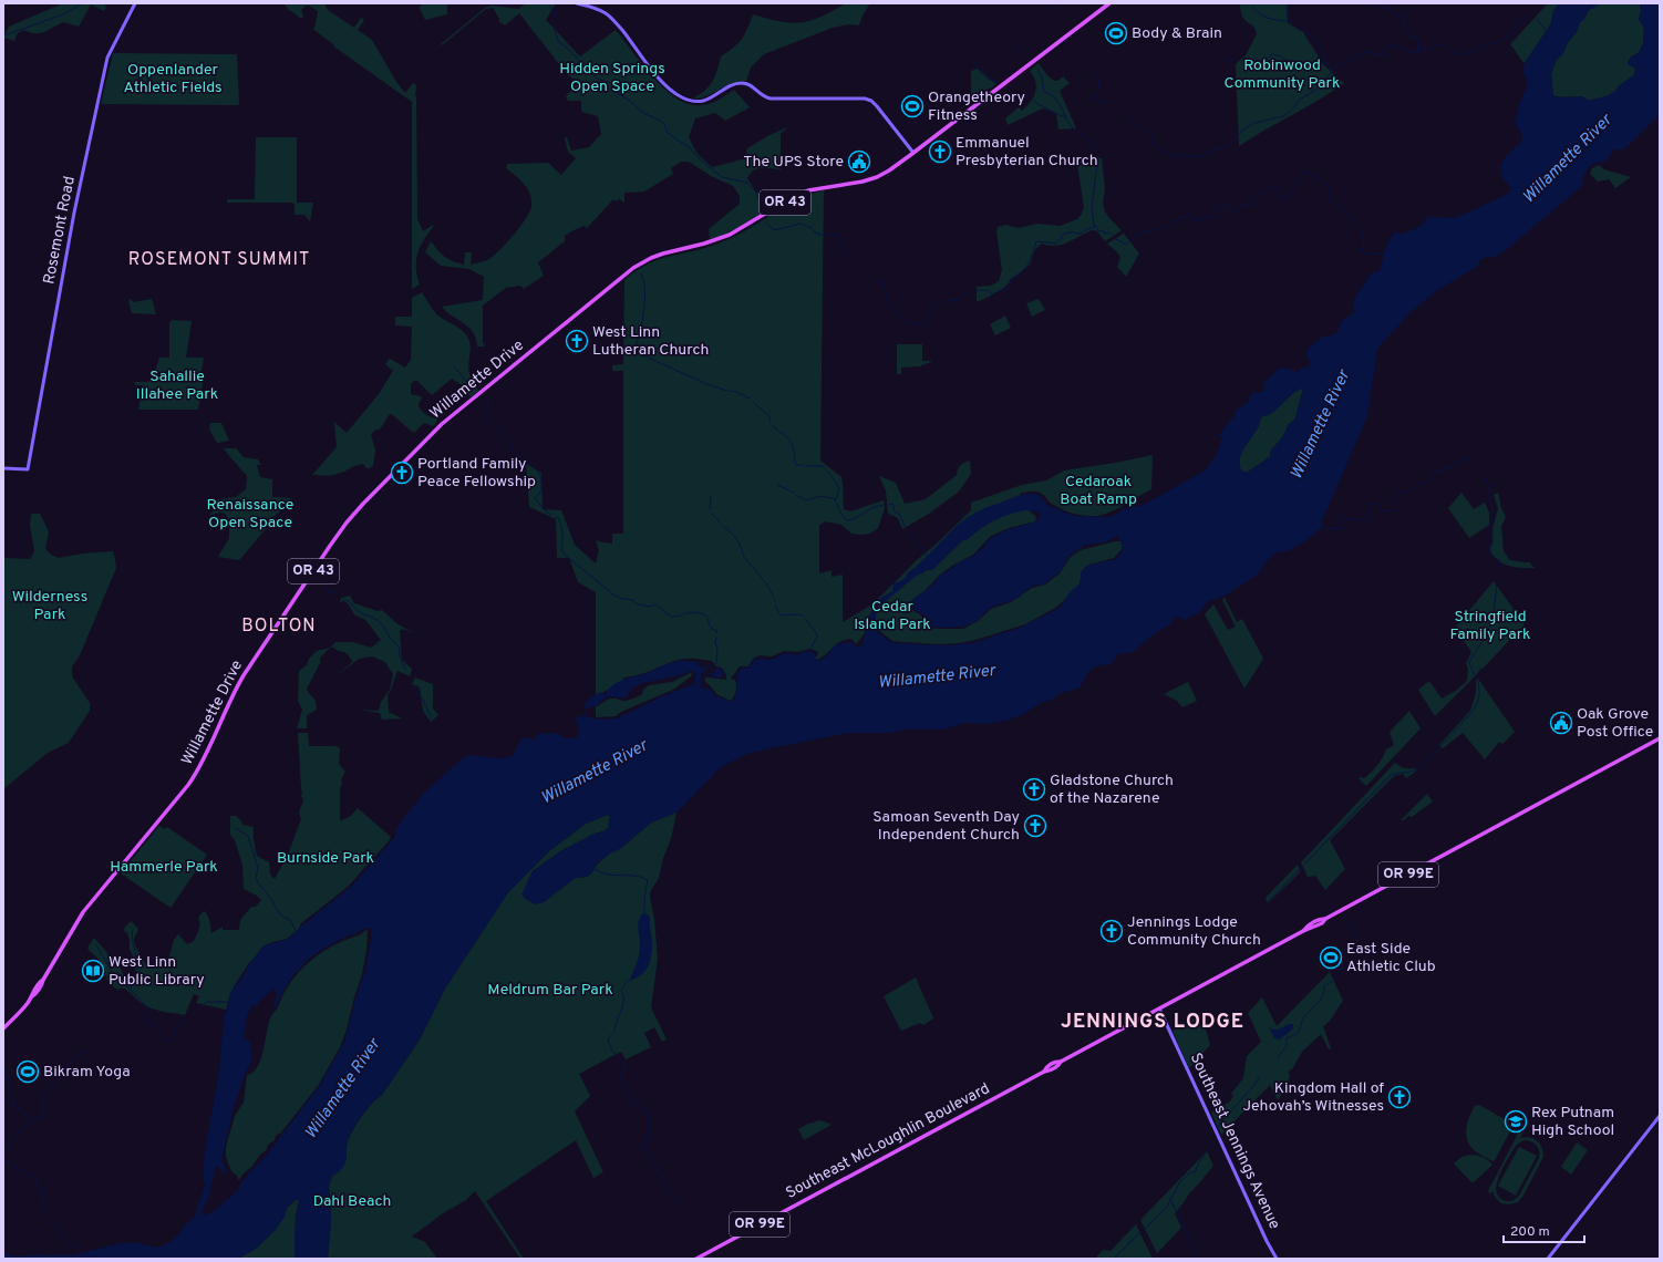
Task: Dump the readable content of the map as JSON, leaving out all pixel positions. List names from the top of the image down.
{
  "streets": {
    "main road": [
      "OR 43",
      "Rosemont Road",
      "Willamette Drive",
      "OR 99E",
      "Southeast McLoughlin Boulevard",
      "Southeast Jennings Avenue"
    ]
  },
  "crossings": [
    ["Southeast McLoughlin Boulevard", "Southeast Jennings Avenue"]
  ],
  "districts": ["ROSEMONT SUMMIT", "BOLTON", "JENNINGS LODGE"],
  "water": ["Willamette River"],
  "parks": [
    "Robinwood Community Park",
    "Hidden Springs Open Space",
    "Oppenlander Athletic Fields",
    "Sahallie Illahee Park",
    "Cedaroak Boat Ramp",
    "Renaissance Open Space",
    "Wilderness Park",
    "Cedar Island Park",
    "Stringfield Family Park",
    "Burnside Park",
    "Hammerle Park",
    "Meldrum Bar Park",
    "Dahl Beach"
  ],
  "places": {
    "sports": [
      "Body & Brain",
      "Orangetheory Fitness",
      "East Side Athletic Club",
      "Bikram Yoga"
    ],
    "church": [
      "Emmanuel Presbyterian Church",
      "West Linn Lutheran Church",
      "Portland Family Peace Fellowship",
      "Gladstone Church of the Nazarene",
      "Samoan Seventh Day Independent Church",
      "Jennings Lodge Community Church",
      "Kingdom Hall of Jehovah’s Witnesses"
    ],
    "public building": ["The UPS Store", "Oak Grove Post Office"],
    "library": ["West Linn Public Library"],
    "school or university": ["Rex Putnam High School"]
  },
  "scale_bar": "200 m"
}
